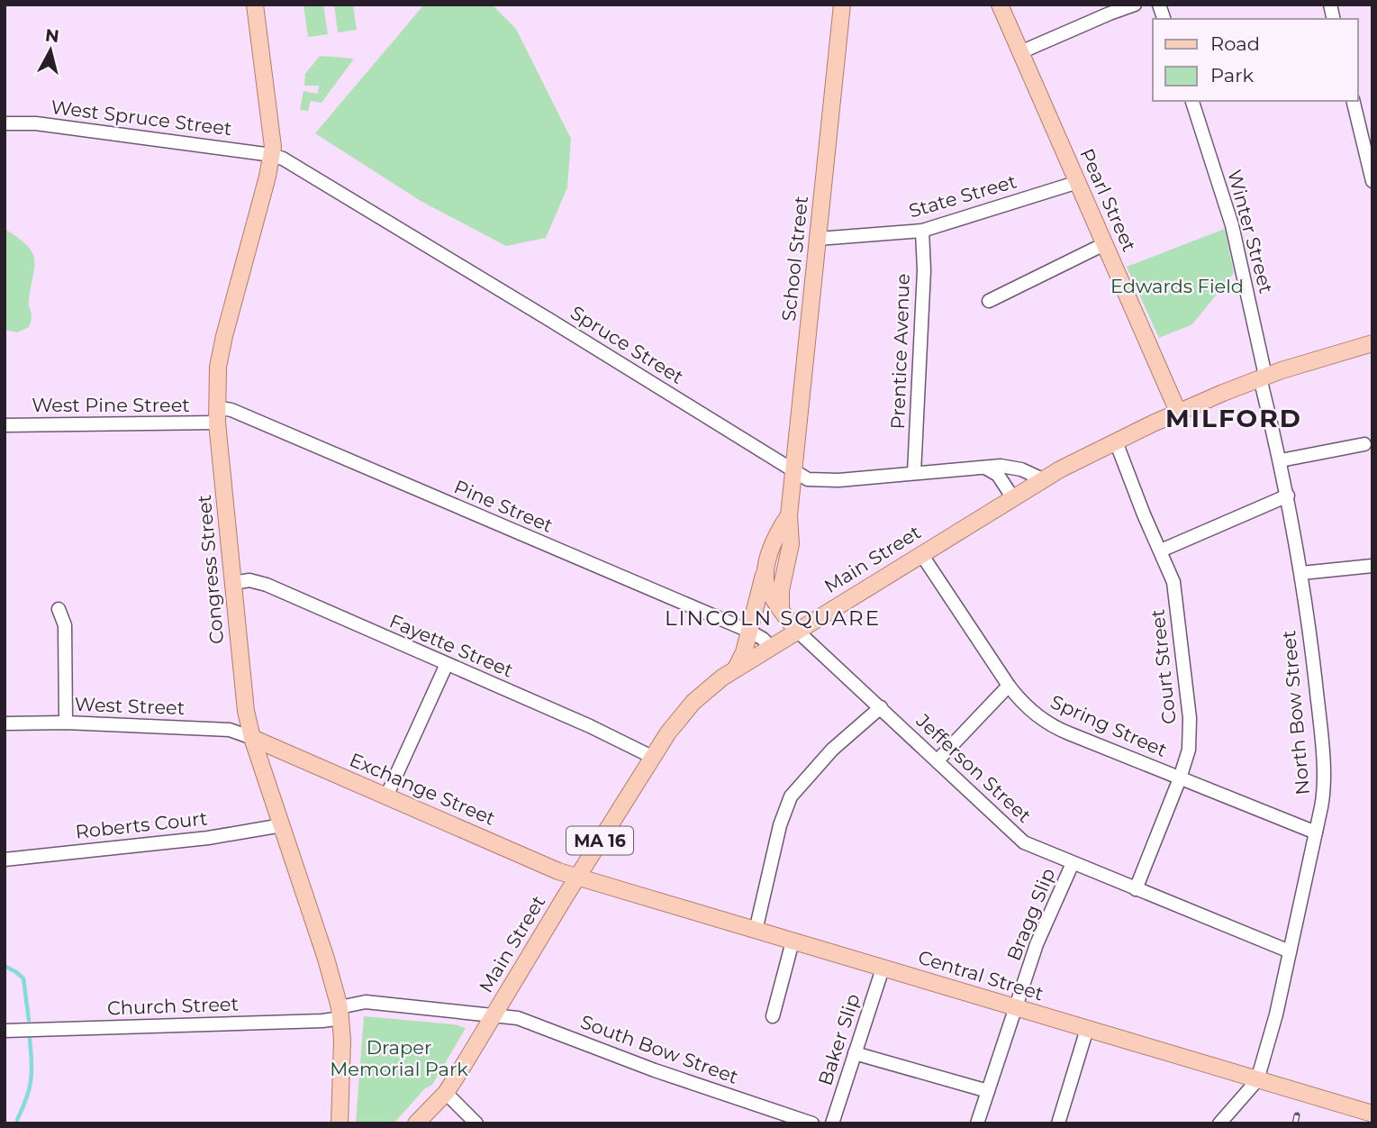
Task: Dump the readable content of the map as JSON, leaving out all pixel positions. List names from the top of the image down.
{
  "streets": {
    "main road": [
      "Pearl Street",
      "School Street",
      "Main Street",
      "Congress Street",
      "Exchange Street",
      "MA 16",
      "Central Street"
    ],
    "street": [
      "West Spruce Street",
      "State Street",
      "Winter Street",
      "Spruce Street",
      "Prentice Avenue",
      "West Pine Street",
      "Pine Street",
      "Fayette Street",
      "Court Street",
      "West Street",
      "North Bow Street",
      "Spring Street",
      "Jefferson Street",
      "Roberts Court",
      "Bragg Slip",
      "Church Street",
      "Baker Slip",
      "South Bow Street"
    ]
  },
  "crossings": [
    ["West Spruce Street", "Spruce Street"],
    ["West Spruce Street", "Congress Street"],
    ["State Street", "Pearl Street"],
    ["State Street", "School Street"],
    ["State Street", "Prentice Avenue"],
    ["Pearl Street", "Main Street"],
    ["Winter Street", "Main Street"],
    ["Winter Street", "North Bow Street"],
    ["School Street", "Spruce Street"],
    ["School Street", "Pine Street"],
    ["School Street", "Main Street"],
    ["Spruce Street", "Prentice Avenue"],
    ["Spruce Street", "Main Street"],
    ["Spruce Street", "Congress Street"],
    ["West Pine Street", "Pine Street"],
    ["West Pine Street", "Congress Street"],
    ["Pine Street", "Main Street"],
    ["Pine Street", "Congress Street"],
    ["Main Street", "Fayette Street"],
    ["Main Street", "Court Street"],
    ["Main Street", "North Bow Street"],
    ["Main Street", "Spring Street"],
    ["Main Street", "Jefferson Street"],
    ["Main Street", "Exchange Street"],
    ["Main Street", "Central Street"],
    ["Main Street", "Church Street"],
    ["Main Street", "South Bow Street"],
    ["Congress Street", "Fayette Street"],
    ["Congress Street", "West Street"],
    ["Congress Street", "Exchange Street"],
    ["Congress Street", "Roberts Court"],
    ["Congress Street", "Church Street"],
    ["Court Street", "Spring Street"],
    ["Court Street", "Jefferson Street"],
    ["West Street", "Exchange Street"],
    ["North Bow Street", "Spring Street"],
    ["North Bow Street", "Jefferson Street"],
    ["North Bow Street", "Central Street"],
    ["Jefferson Street", "Bragg Slip"],
    ["Exchange Street", "Central Street"],
    ["Bragg Slip", "Central Street"],
    ["Central Street", "Baker Slip"],
    ["Church Street", "South Bow Street"]
  ],
  "districts": ["MILFORD", "LINCOLN SQUARE"],
  "parks": ["Edwards Field", "Draper Memorial Park"],
  "legend": ["Road", "Park"],
  "north": "top"
}
